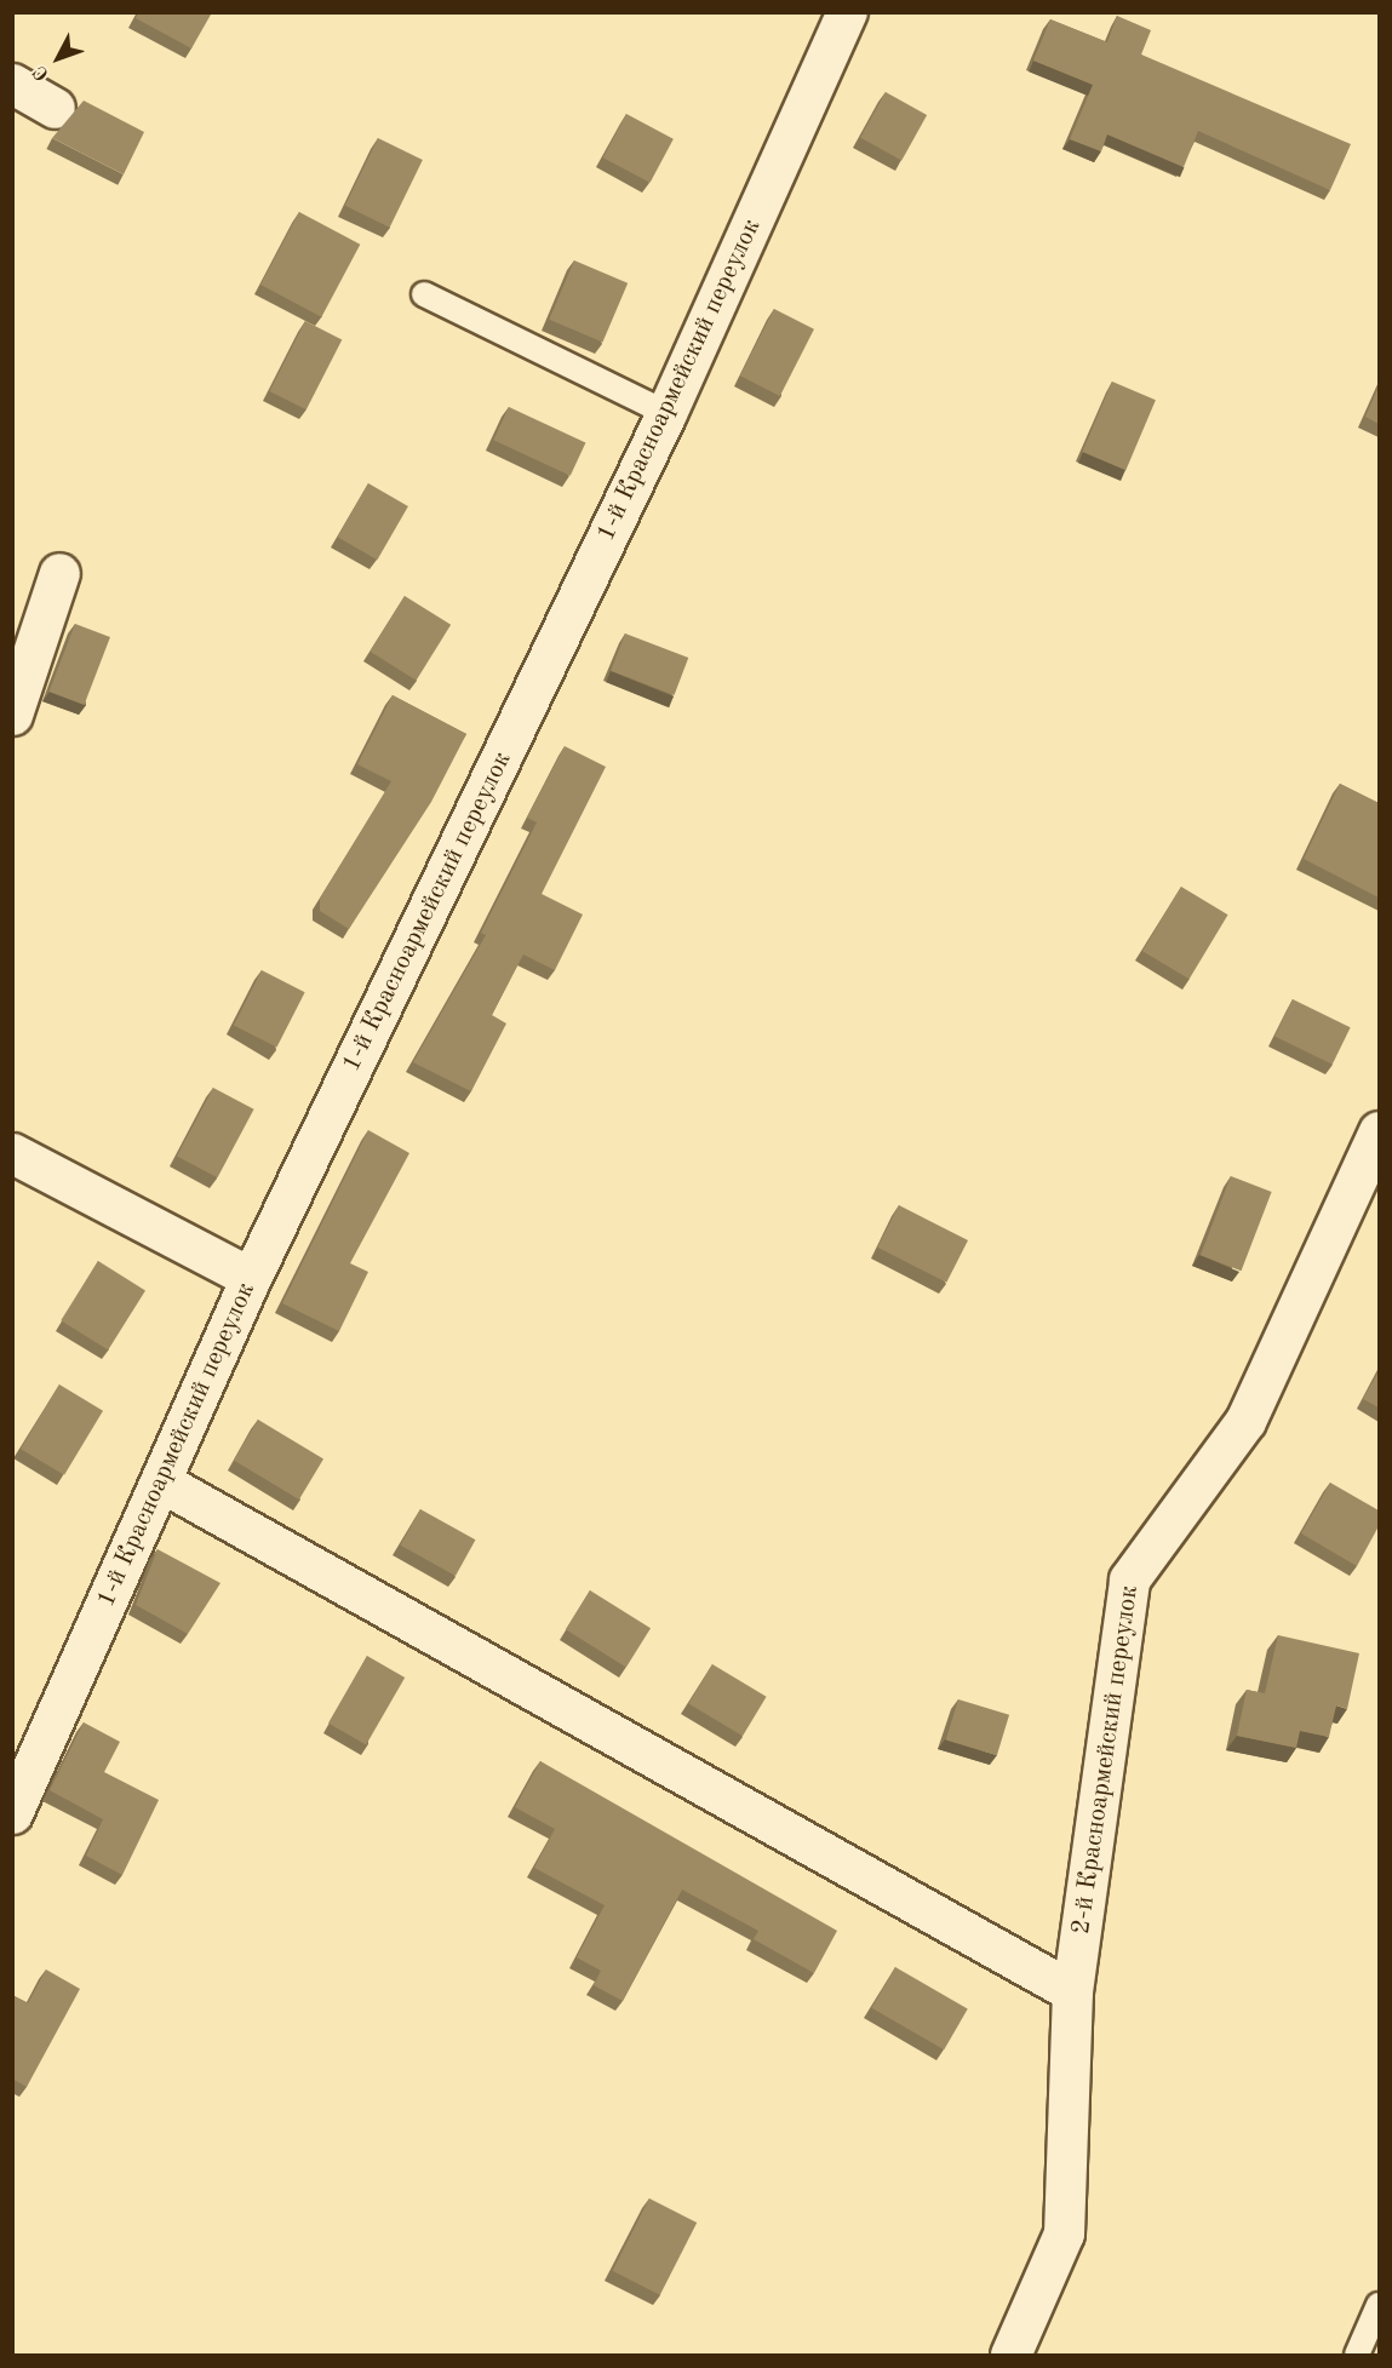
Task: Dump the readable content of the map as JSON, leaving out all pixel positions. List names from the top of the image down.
{
  "streets": {
    "street": ["1-й Красноармейский переулок", "2-й Красноармейский переулок"]
  },
  "north": "bottom left"
}
